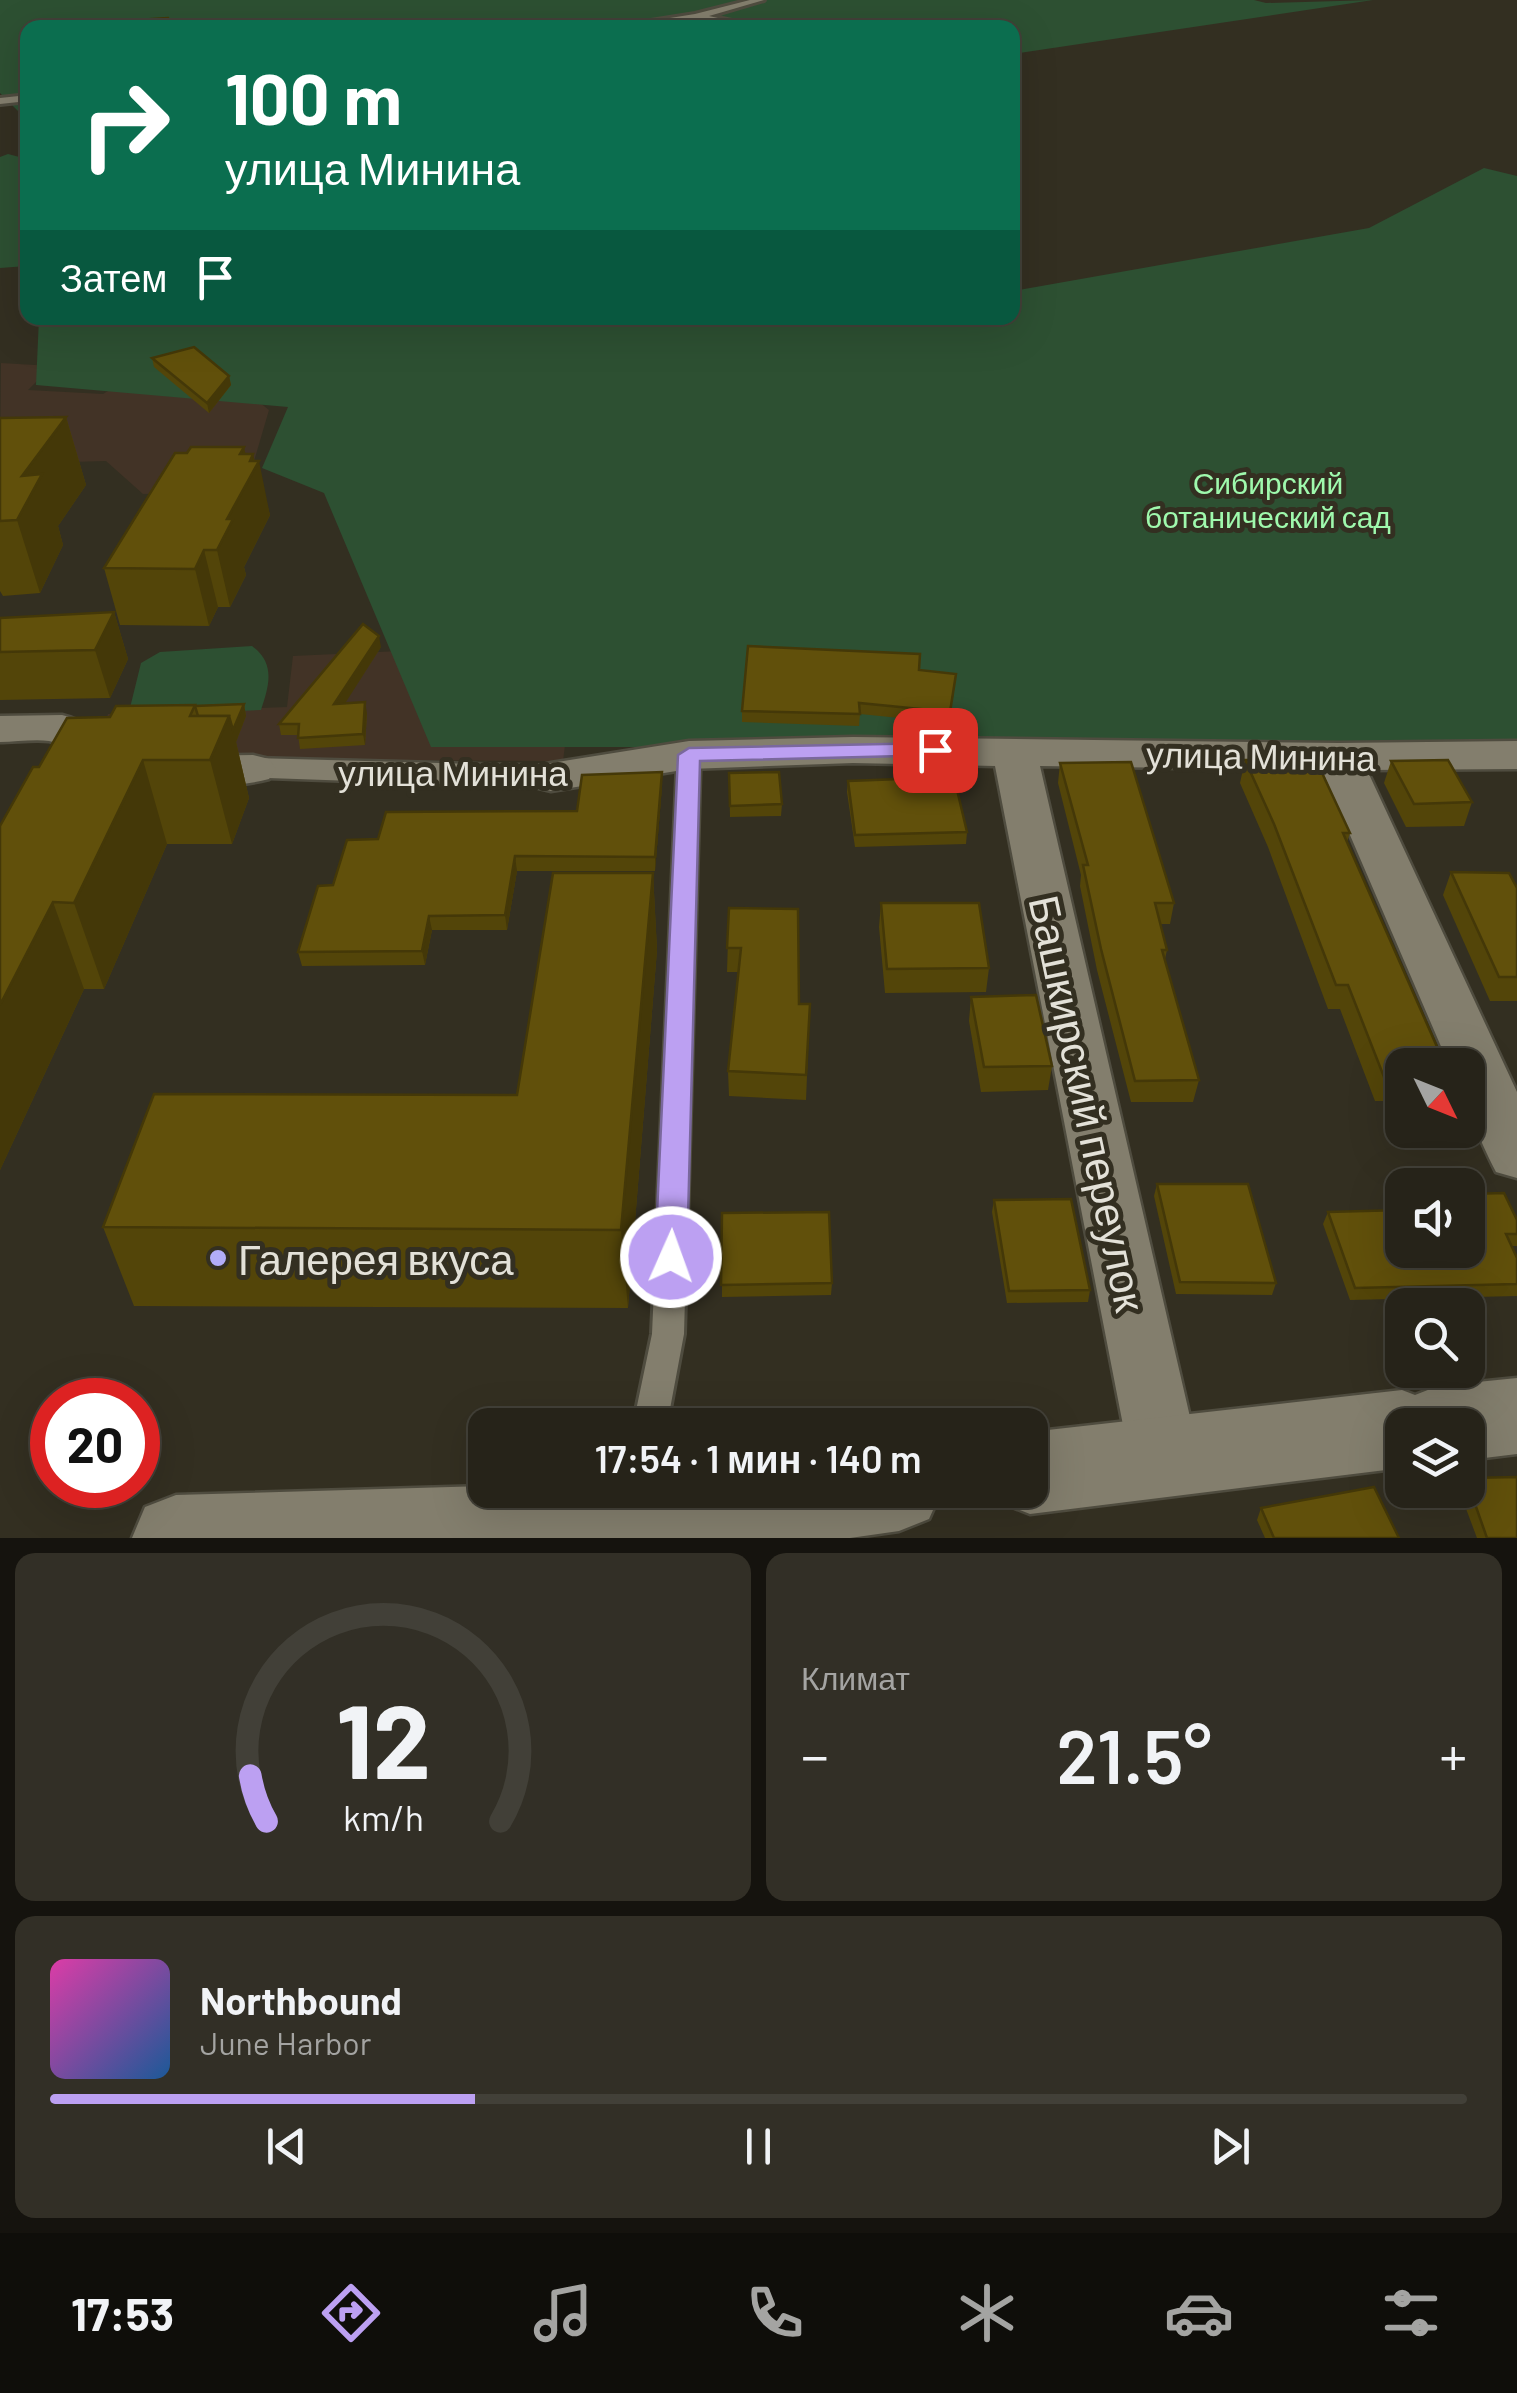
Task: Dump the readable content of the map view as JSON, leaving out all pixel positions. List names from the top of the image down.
{
  "streets": {
    "street": ["улица Минина", "Башкирский переулок"]
  },
  "crossings": [
    ["улица Минина", "Башкирский переулок"]
  ],
  "parks": ["Сибирский ботанический сад"],
  "places": ["Галерея вкуса"],
  "north": "bottom right",
  "page": {
    "turn": ["100 m", "улица Минина"],
    "then": "Затем",
    "limit": "20",
    "trip": "17:54 · 1 мин · 140 m",
    "tile": "Климат",
    "heat": ["−", "21.5°", "+"],
    "song": ["Northbound", "June Harbor"],
    "tabs": "17:53",
    "gauge": ["12", "km/h"]
  }
}
